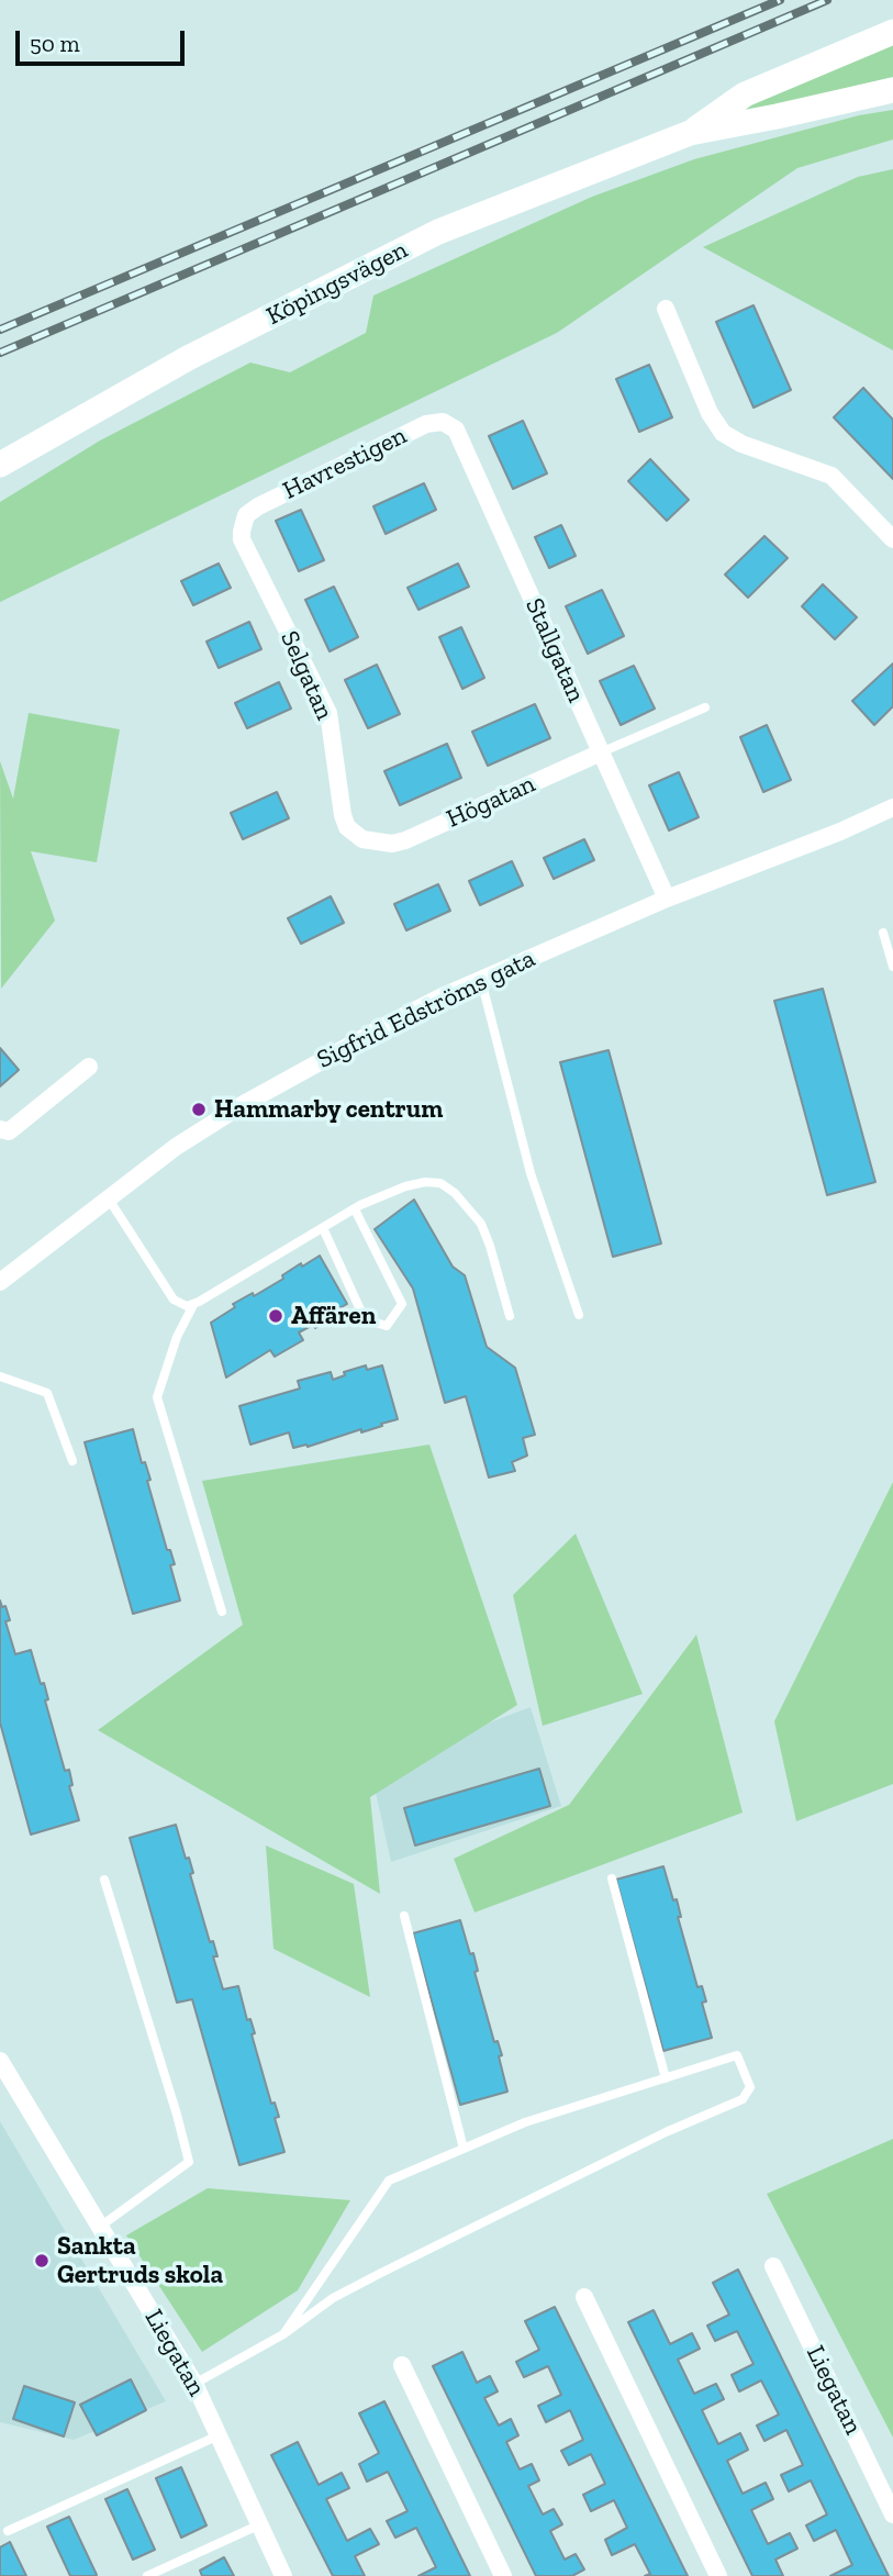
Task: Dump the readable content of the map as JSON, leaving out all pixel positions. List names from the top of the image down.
{
  "streets": {
    "main road": ["Köpingsvägen"],
    "street": [
      "Havrestigen",
      "Stallgatan",
      "Selgatan",
      "Högatan",
      "Sigfrid Edströms gata",
      "Liegatan"
    ]
  },
  "crossings": [
    ["Havrestigen", "Stallgatan"],
    ["Havrestigen", "Selgatan"],
    ["Stallgatan", "Högatan"],
    ["Stallgatan", "Sigfrid Edströms gata"],
    ["Selgatan", "Högatan"]
  ],
  "places": ["Hammarby centrum", "Affären", "Sankta Gertruds skola"],
  "scale_bar": "50 m"
}
